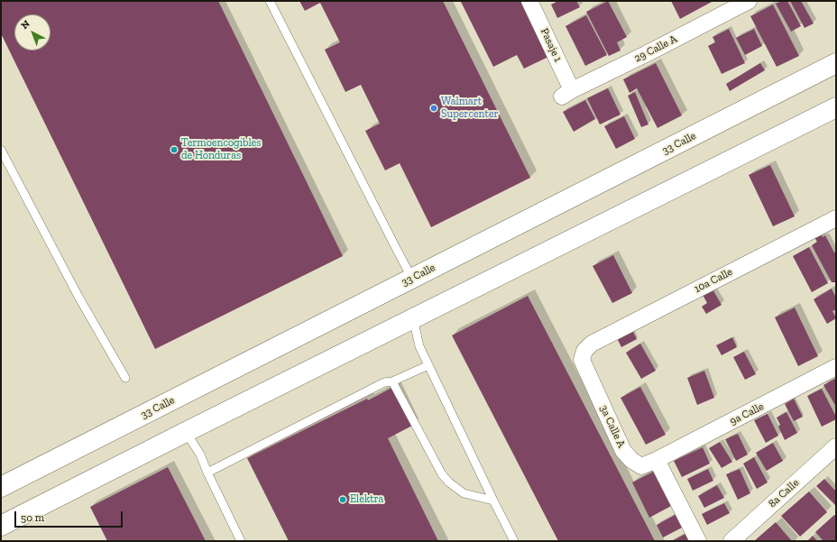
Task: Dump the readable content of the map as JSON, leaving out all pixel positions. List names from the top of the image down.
{
  "streets": {
    "main road": ["33 Calle"],
    "street": [
      "Pasaje 1",
      "29 Calle A",
      "10a Calle",
      "9a Calle",
      "3a Calle A",
      "8a Calle"
    ]
  },
  "crossings": [
    ["Pasaje 1", "29 Calle A"],
    ["10a Calle", "3a Calle A"],
    ["9a Calle", "3a Calle A"]
  ],
  "places": ["Walmart Supercenter", "Termoencogibles de Honduras", "Elektra"],
  "scale_bar": "50 m",
  "north": "top left"
}
